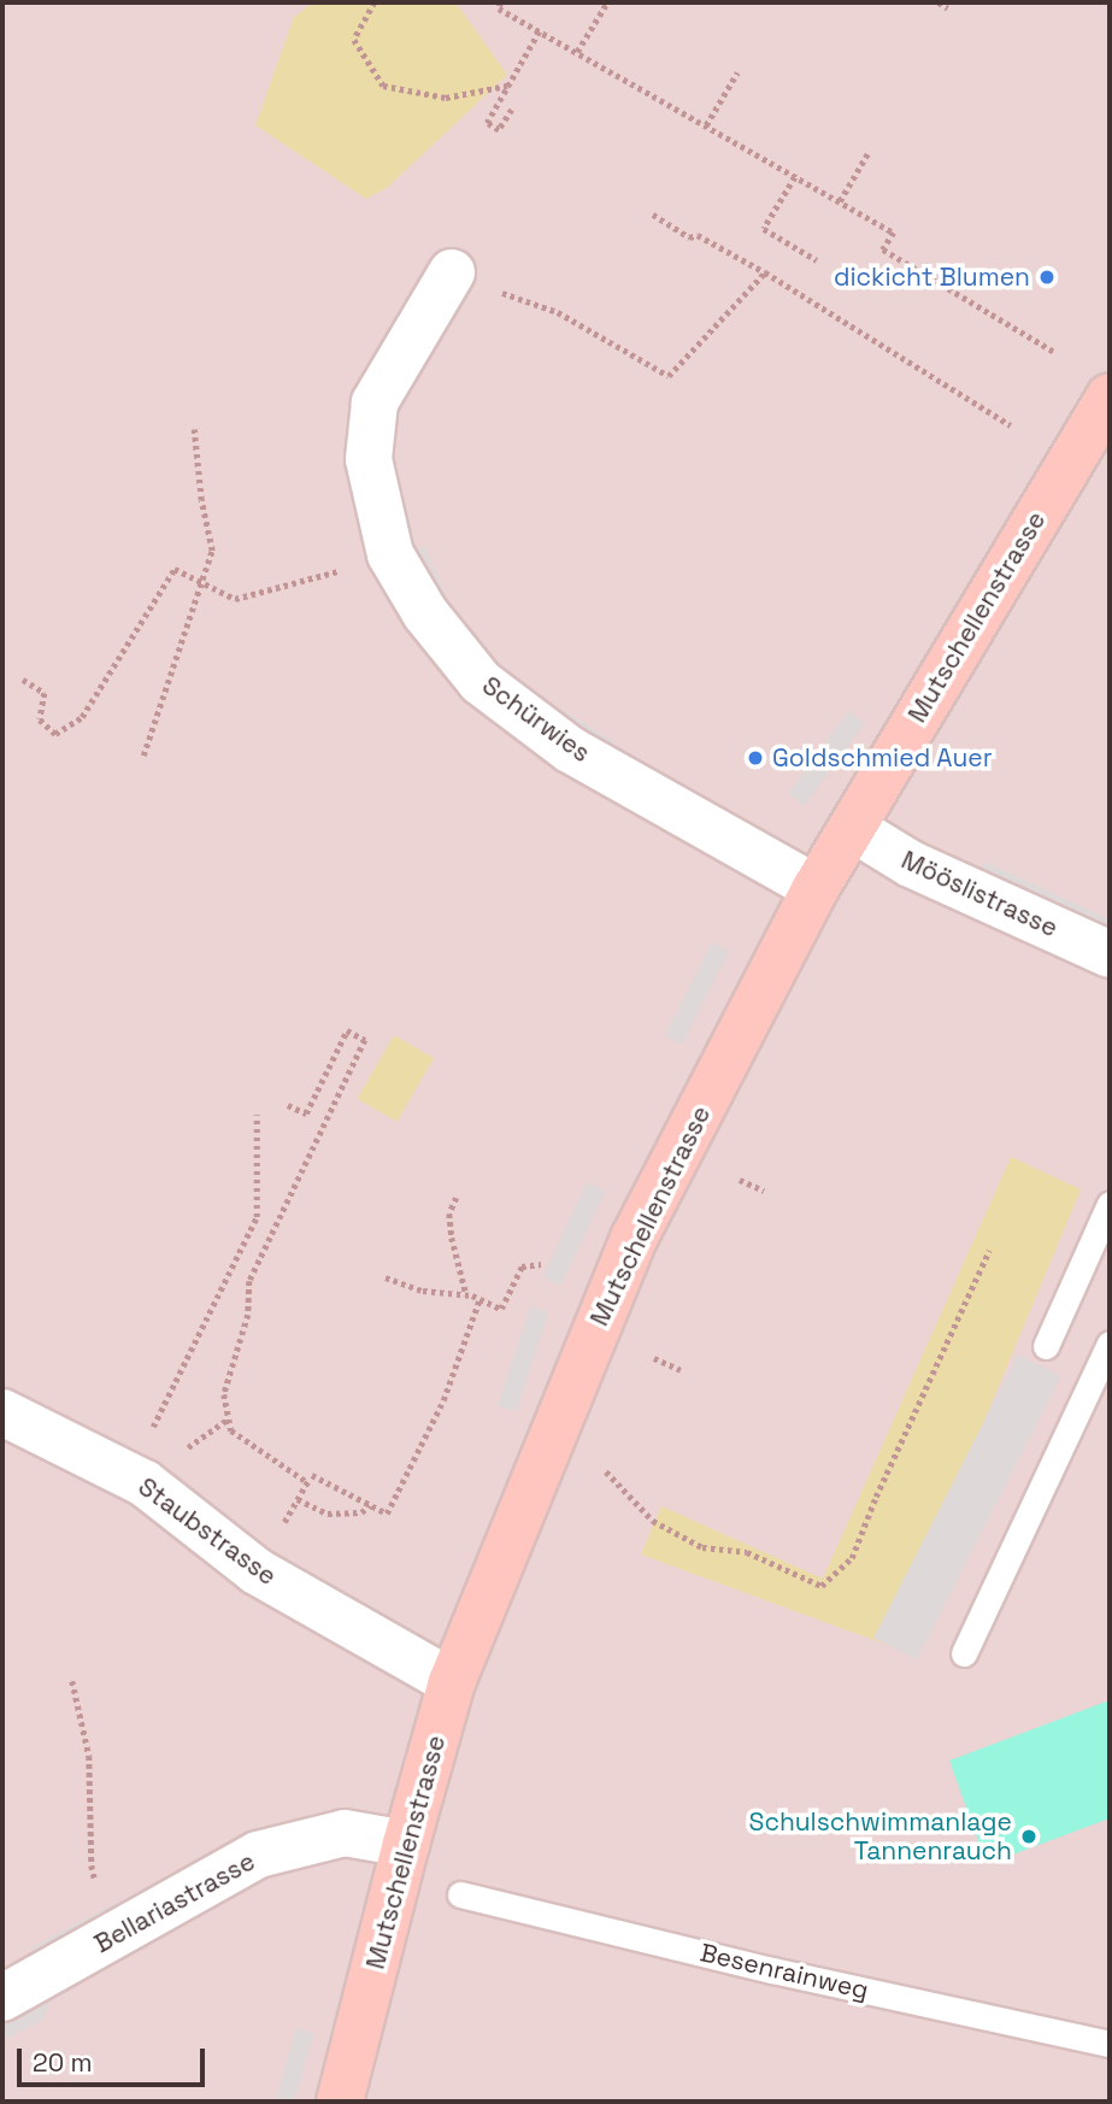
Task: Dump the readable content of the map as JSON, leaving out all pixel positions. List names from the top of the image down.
{
  "streets": {
    "street": [
      "Mutschellenstrasse",
      "Schürwies",
      "Mööslistrasse",
      "Staubstrasse",
      "Bellariastrasse"
    ],
    "lane": ["Besenrainweg"]
  },
  "crossings": [
    ["Mutschellenstrasse", "Schürwies"],
    ["Mutschellenstrasse", "Mööslistrasse"],
    ["Mutschellenstrasse", "Staubstrasse"],
    ["Mutschellenstrasse", "Bellariastrasse"]
  ],
  "places": ["dickicht Blumen", "Goldschmied Auer", "Schulschwimmanlage Tannenrauch"],
  "scale_bar": "20 m"
}
